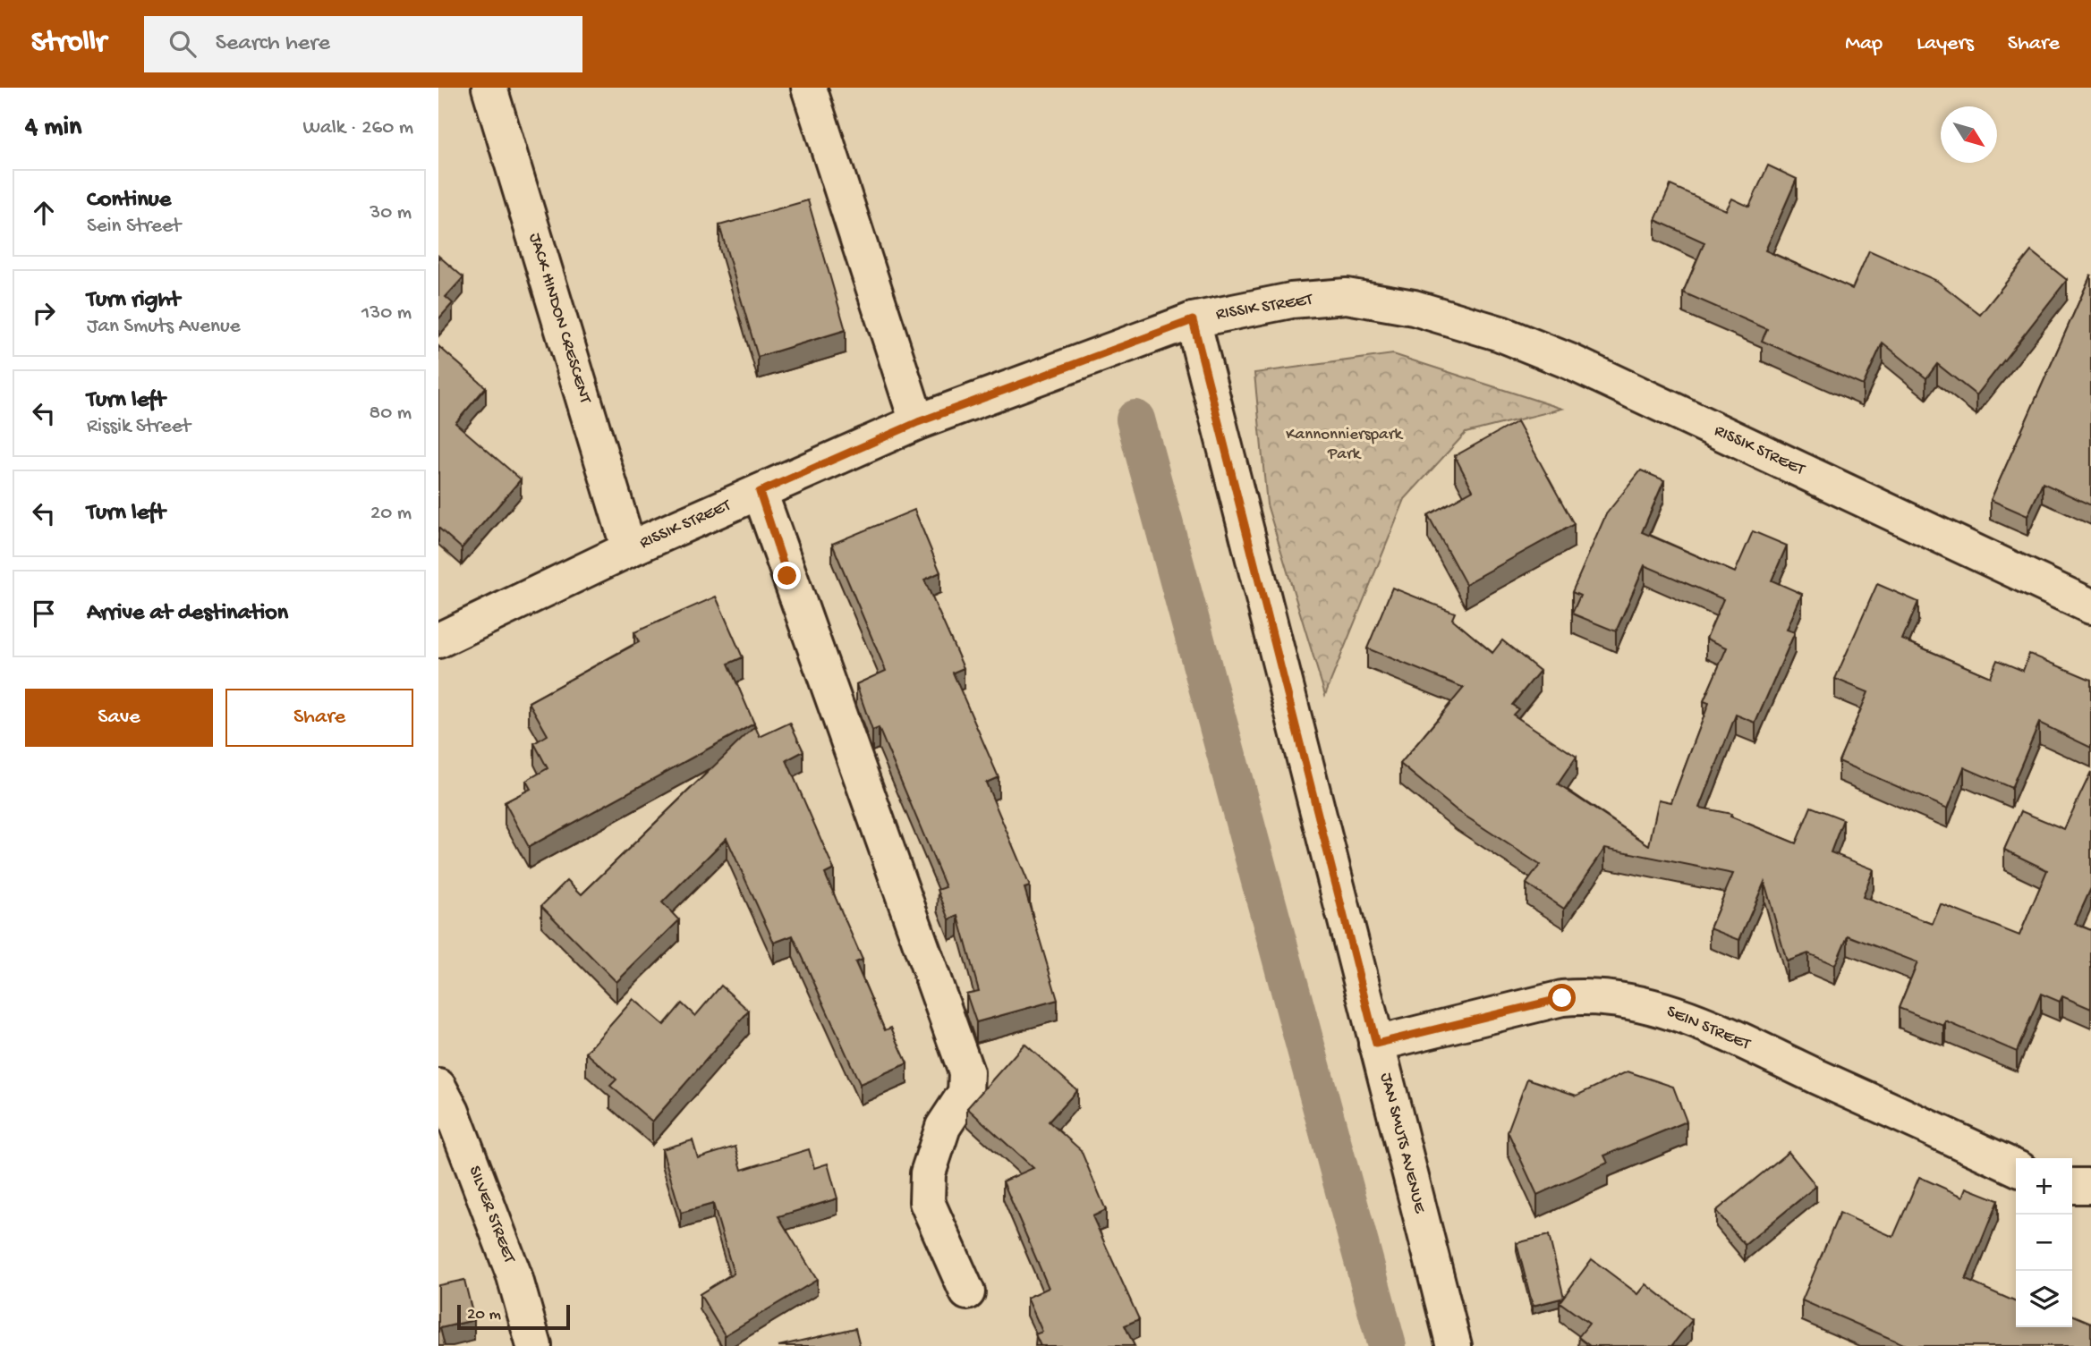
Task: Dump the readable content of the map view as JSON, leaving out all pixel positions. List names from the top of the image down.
{
  "streets": {
    "street": [
      "RISSIK STREET",
      "JACK HINDON CRESCENT",
      "SEIN STREET",
      "JAN SMUTS AVENUE",
      "SILVER STREET"
    ]
  },
  "crossings": [
    ["RISSIK STREET", "JACK HINDON CRESCENT"],
    ["RISSIK STREET", "JAN SMUTS AVENUE"],
    ["SEIN STREET", "JAN SMUTS AVENUE"]
  ],
  "parks": ["Kannonnierspark Park"],
  "scale_bar": "20 m",
  "north": "bottom right",
  "page": {
    "header": "Strollr",
    "search": "Search here",
    "nav": ["Map", "Layers", "Share"],
    "heading": ["4 min", "Walk · 260 m"],
    "list": [
      ["Continue", "Sein Street", "30 m"],
      ["Turn right", "Jan Smuts Avenue", "130 m"],
      ["Turn left", "Rissik Street", "80 m"],
      ["Turn left", "20 m"],
      "Arrive at destination"
    ],
    "buttons": ["Save", "Share"],
    "map_buttons": ["+", "−"],
    "scale": "20 m"
  }
}
